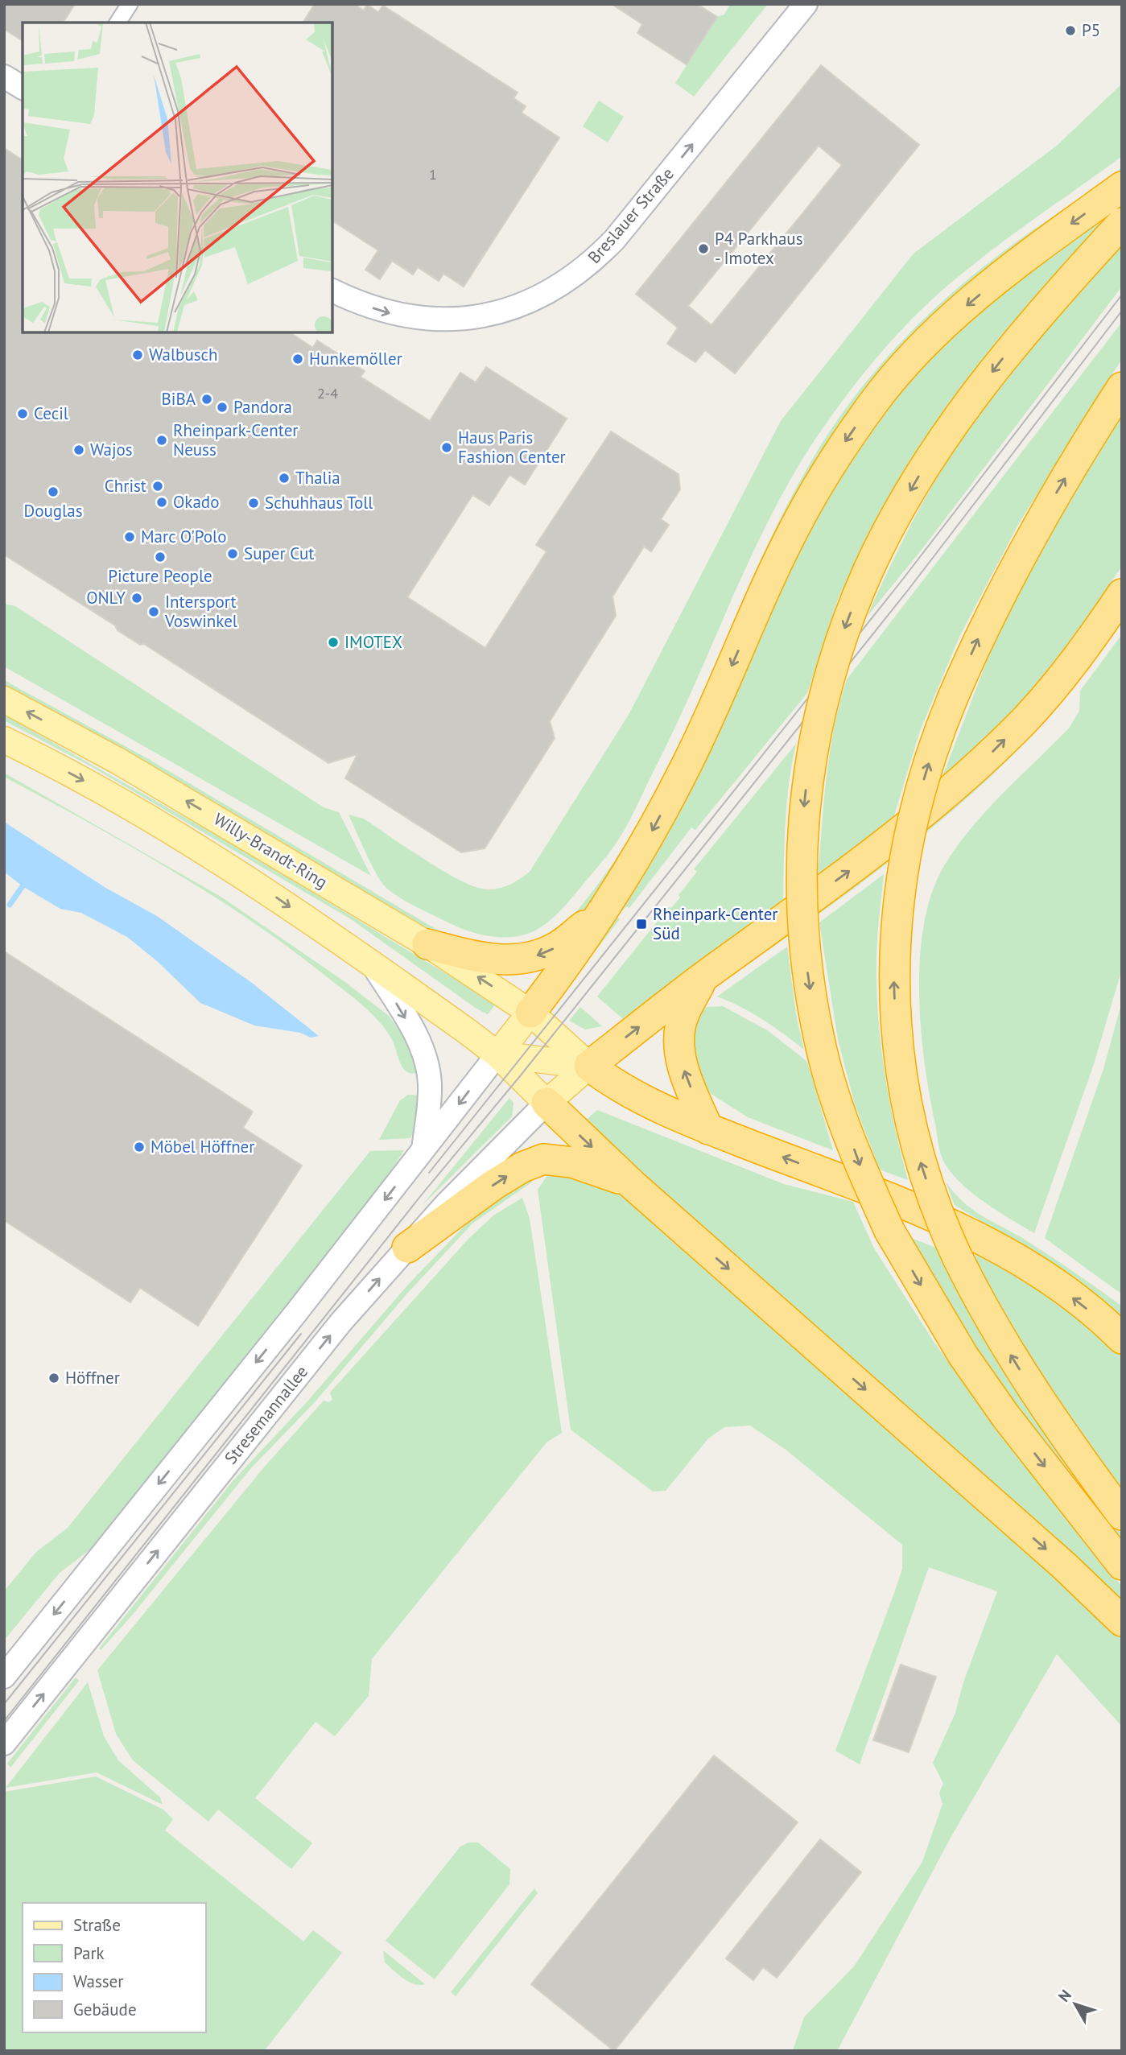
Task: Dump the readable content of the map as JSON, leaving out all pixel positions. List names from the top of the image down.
{
  "streets": {
    "main road": ["Breslauer Straße", "Willy-Brandt-Ring", "Stresemannallee"]
  },
  "crossings": [
    ["Willy-Brandt-Ring", "Stresemannallee"]
  ],
  "one_way": ["Breslauer Straße"],
  "places": {
    "other": [
      "P5",
      "P4 Parkhaus - Imotex",
      "Walbusch",
      "Hunkemöller",
      "BiBA",
      "Pandora",
      "Cecil",
      "Rheinpark-Center Neuss",
      "Haus Paris Fashion Center",
      "Wajos",
      "Thalia",
      "Christ",
      "Douglas",
      "Okado",
      "Schuhhaus Toll",
      "Marc O'Polo",
      "Super Cut",
      "Picture People",
      "ONLY",
      "Intersport Voswinkel",
      "IMOTEX",
      "Möbel Höffner",
      "Höffner"
    ],
    "transit": ["Rheinpark-Center Süd"]
  },
  "house_numbers": ["1", "2-4"],
  "legend": [
    "Straße",
    "Park",
    "Wasser",
    "Gebäude"
  ],
  "north": "top left"
}
